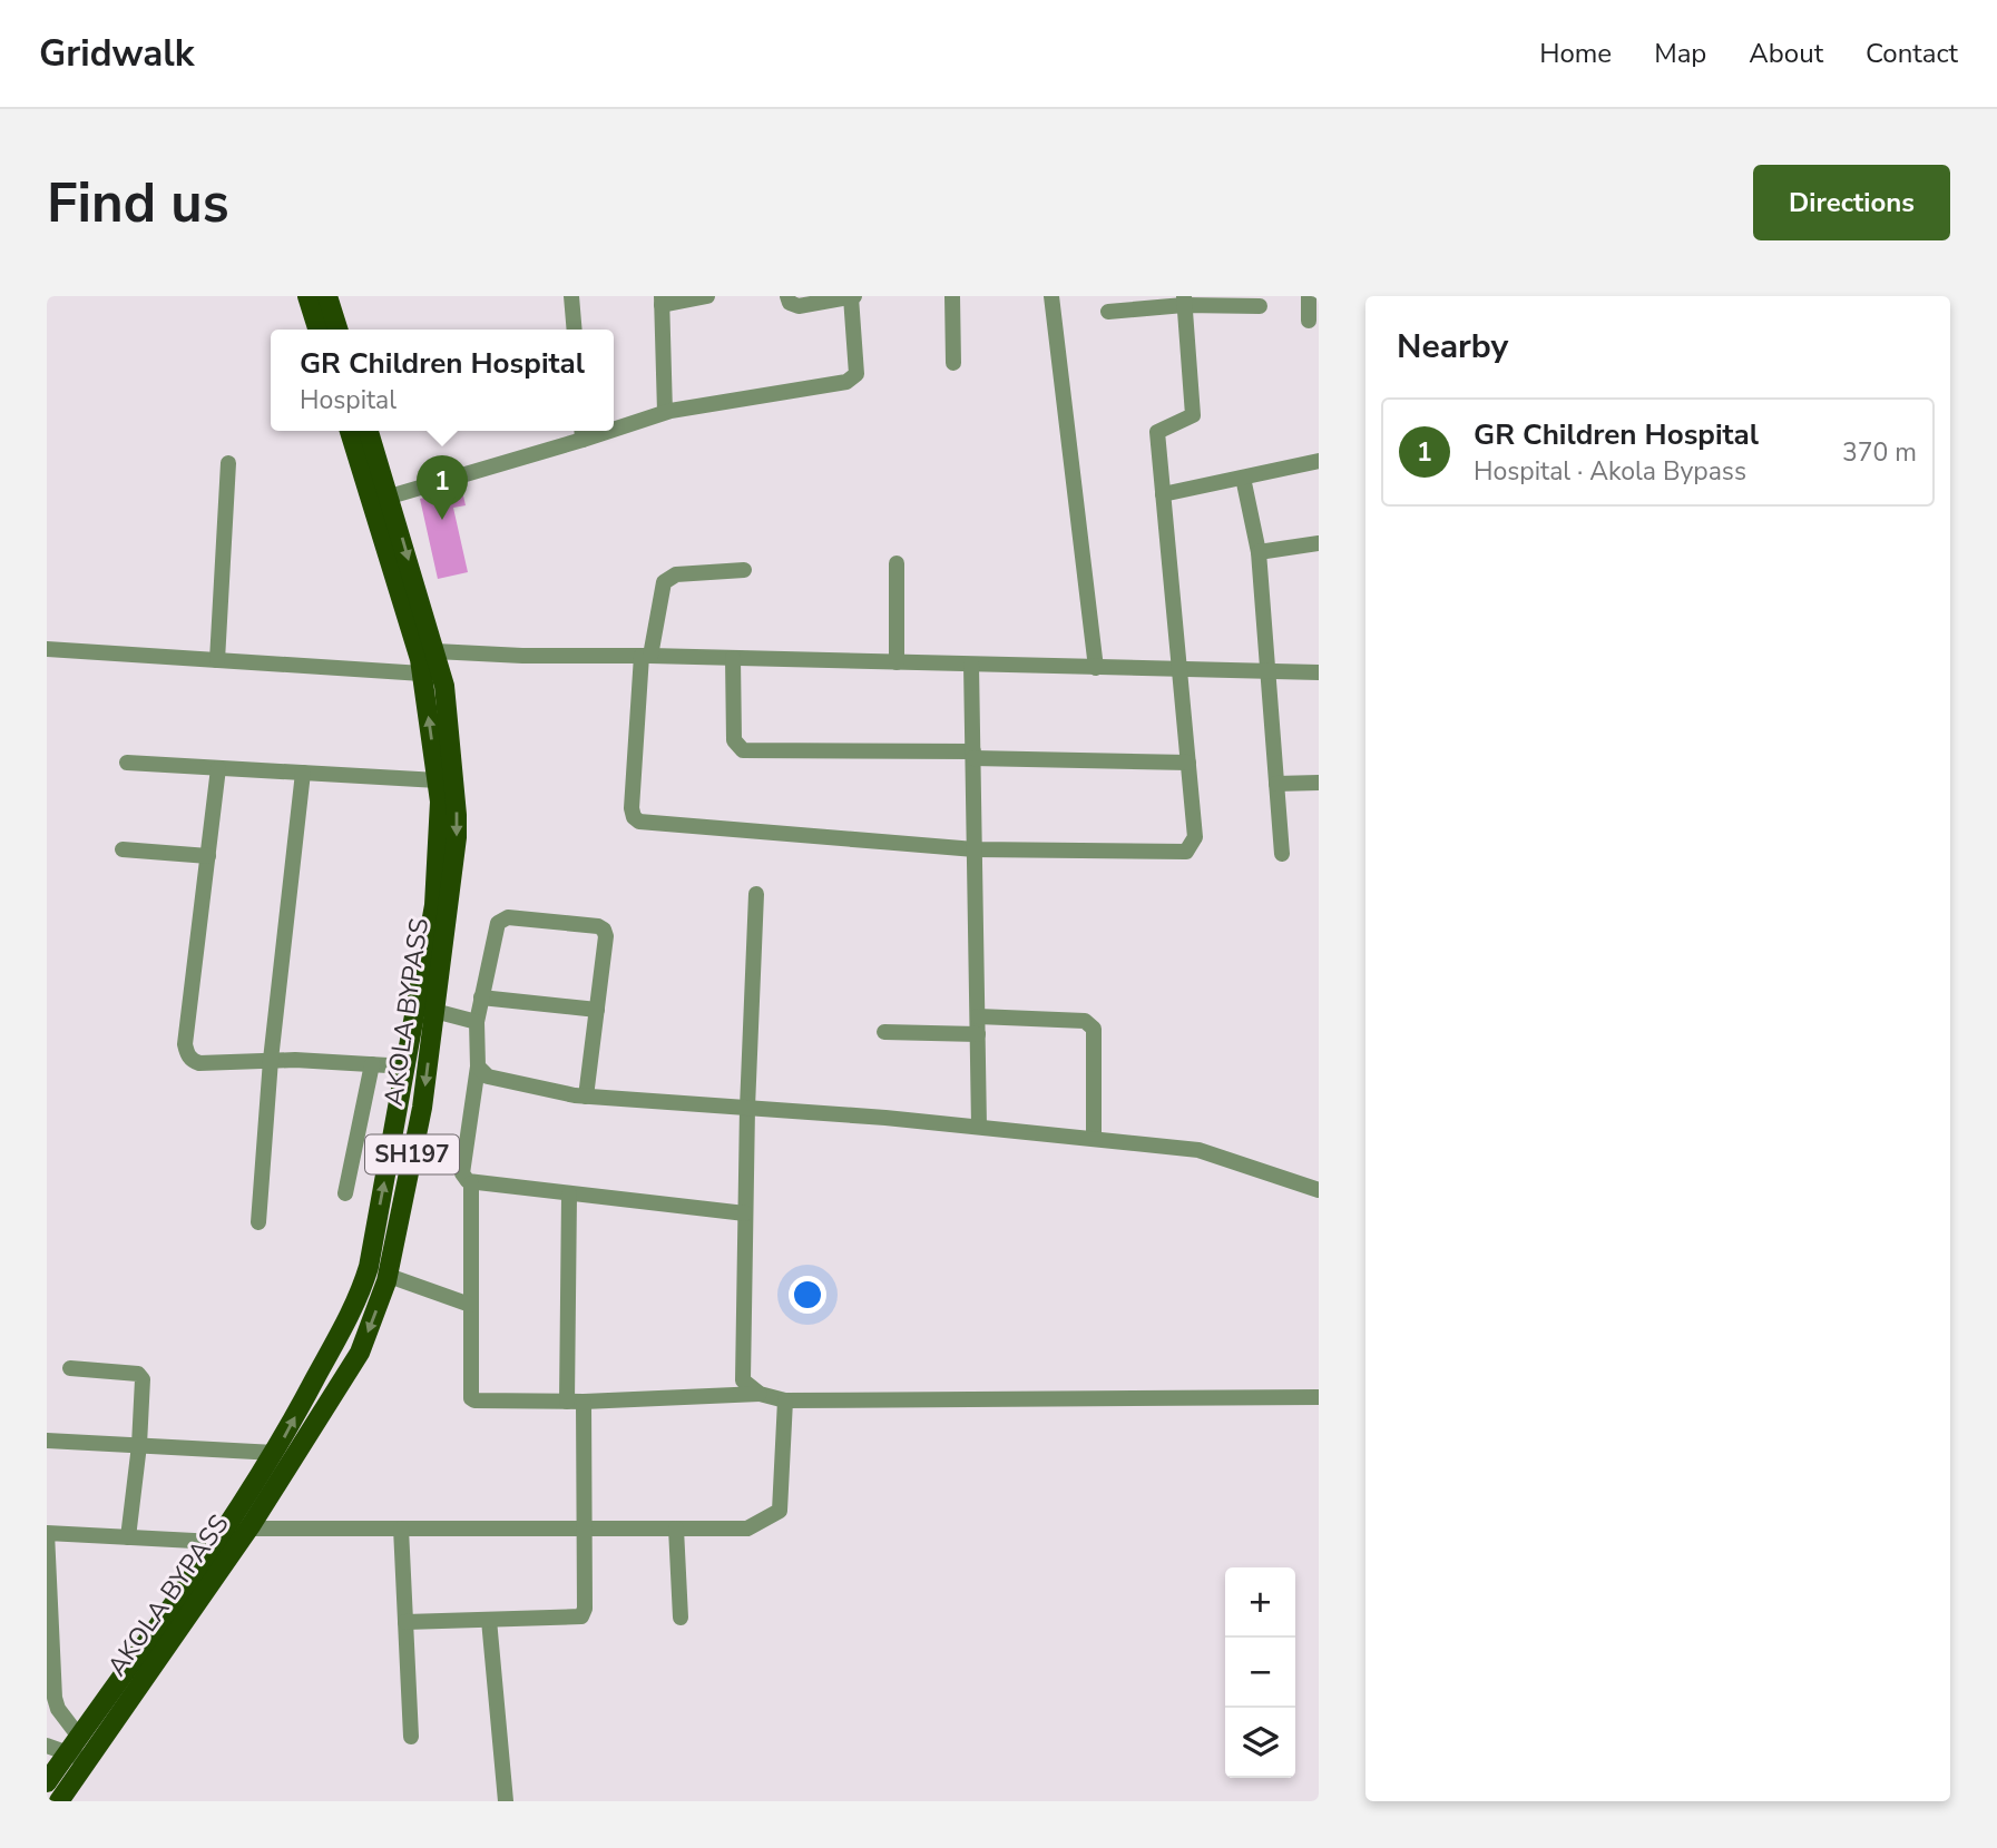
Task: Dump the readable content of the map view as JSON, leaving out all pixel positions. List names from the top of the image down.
{
  "streets": {
    "main road": ["AKOLA BYPASS", "SH197"]
  },
  "page": {
    "header": "Gridwalk",
    "nav": [
      "Home",
      "Map",
      "About",
      "Contact"
    ],
    "buttons": "Directions",
    "title": "Find us",
    "heading": "Nearby",
    "popup": ["GR Children Hospital", "Hospital"],
    "list": [
      {
        "mark": "1",
        "name": "GR Children Hospital",
        "note": "Hospital · Akola Bypass",
        "value": "370 m"
      }
    ],
    "pins": "1",
    "map_buttons": ["+", "−"]
  }
}
